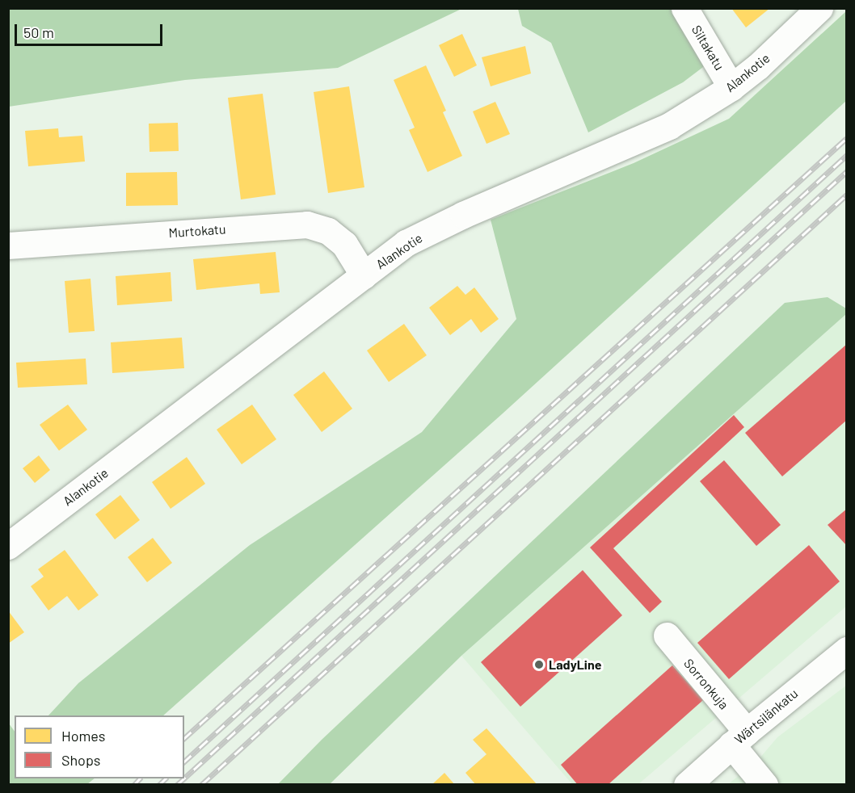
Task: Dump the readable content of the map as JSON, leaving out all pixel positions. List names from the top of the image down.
{
  "streets": {
    "street": [
      "Siltakatu",
      "Alankotie",
      "Murtokatu",
      "Sorronkuja",
      "Wärtsilänkatu"
    ]
  },
  "crossings": [
    ["Siltakatu", "Alankotie"],
    ["Alankotie", "Murtokatu"],
    ["Sorronkuja", "Wärtsilänkatu"]
  ],
  "places": ["LadyLine"],
  "legend": ["Homes", "Shops"],
  "scale_bar": "50 m"
}
